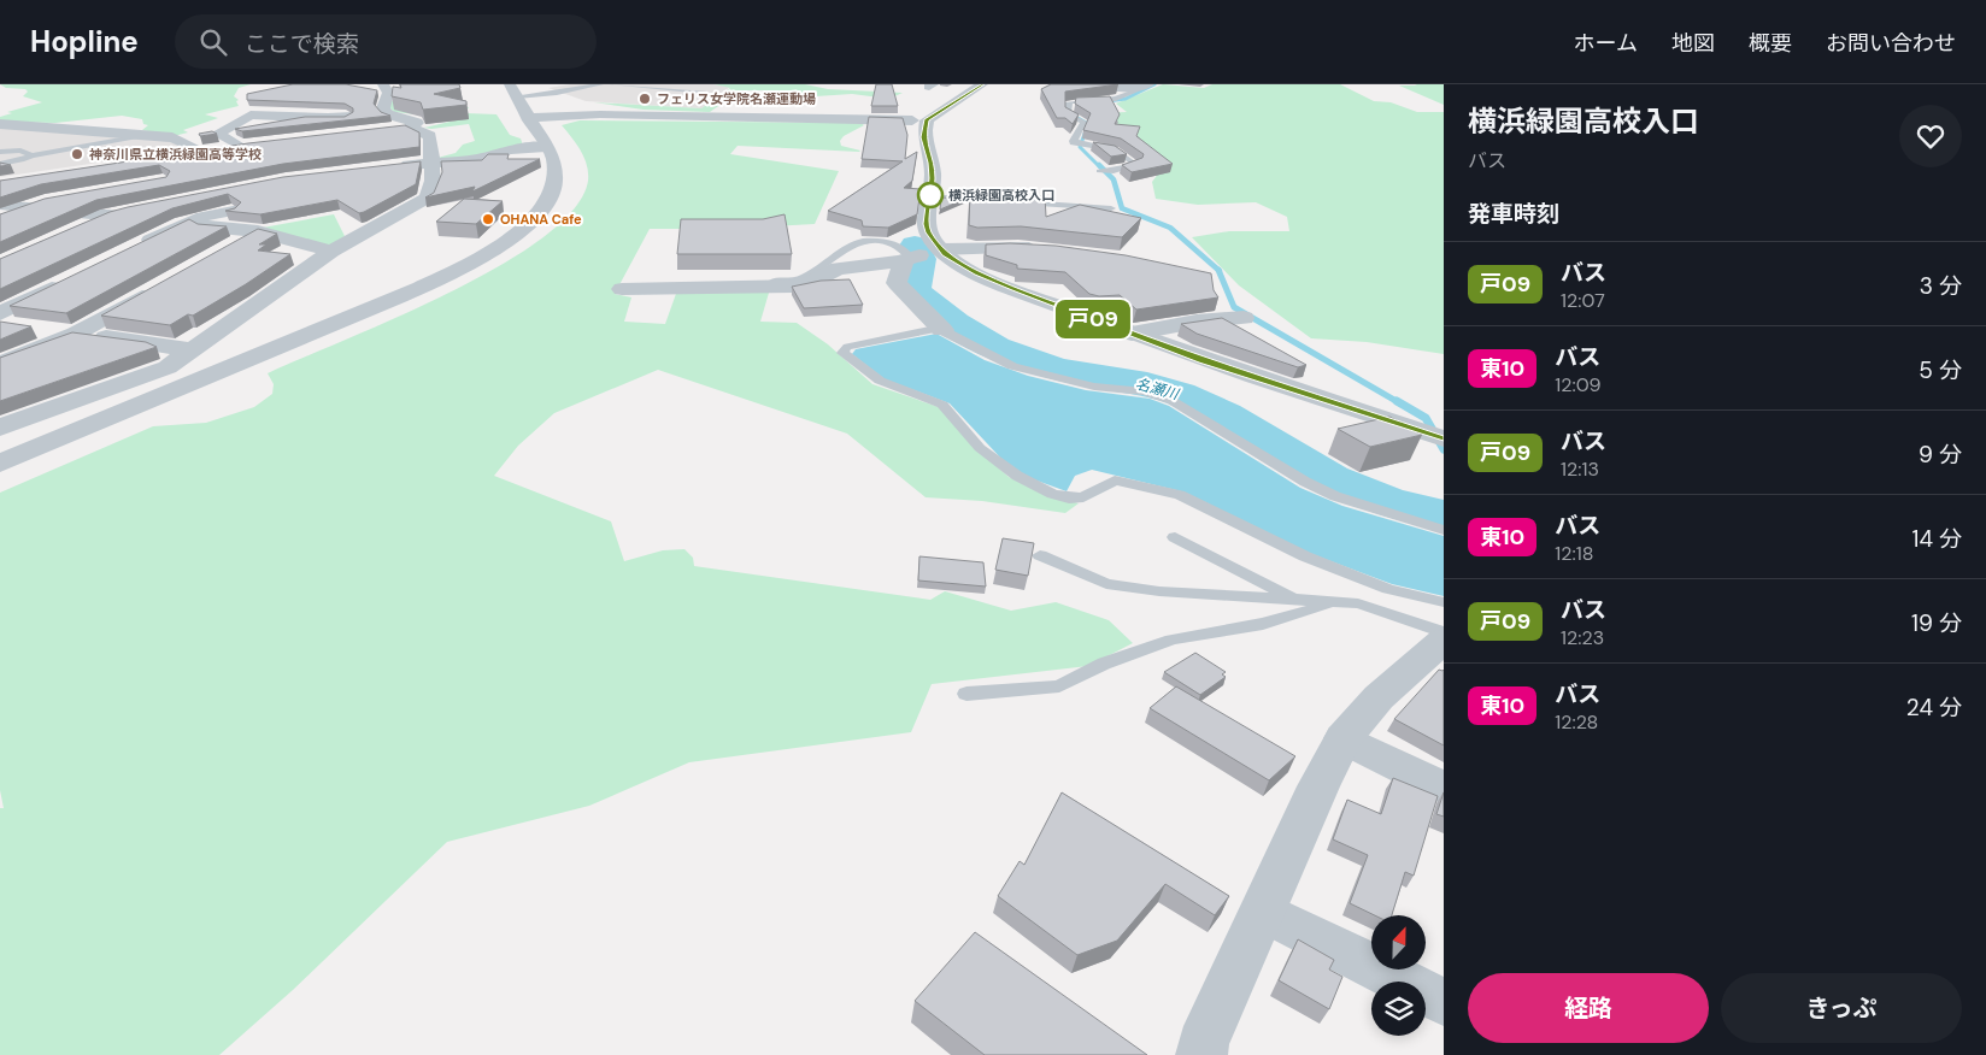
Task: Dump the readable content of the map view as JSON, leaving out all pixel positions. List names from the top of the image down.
{
  "water": ["名瀬川"],
  "places": [
    "フェリス女学院名瀬運動場",
    "神奈川県立横浜緑園高等学校",
    "横浜緑園高校入口",
    "OHANA Cafe"
  ],
  "lines": ["bus line 戸09"],
  "north": "top",
  "page": {
    "header": "Hopline",
    "search": "ここで検索",
    "nav": [
      "ホーム",
      "地図",
      "概要",
      "お問い合わせ"
    ],
    "on_map": "戸09",
    "heading": [
      ["横浜緑園高校入口", "バス"],
      "発車時刻"
    ],
    "list": [
      {
        "mark": "戸09",
        "name": "バス",
        "note": "12:07",
        "value": "3 分"
      },
      {
        "mark": "東10",
        "name": "バス",
        "note": "12:09",
        "value": "5 分"
      },
      {
        "mark": "戸09",
        "name": "バス",
        "note": "12:13",
        "value": "9 分"
      },
      {
        "mark": "東10",
        "name": "バス",
        "note": "12:18",
        "value": "14 分"
      },
      {
        "mark": "戸09",
        "name": "バス",
        "note": "12:23",
        "value": "19 分"
      },
      {
        "mark": "東10",
        "name": "バス",
        "note": "12:28",
        "value": "24 分"
      }
    ],
    "buttons": ["経路", "きっぷ"]
  }
}
